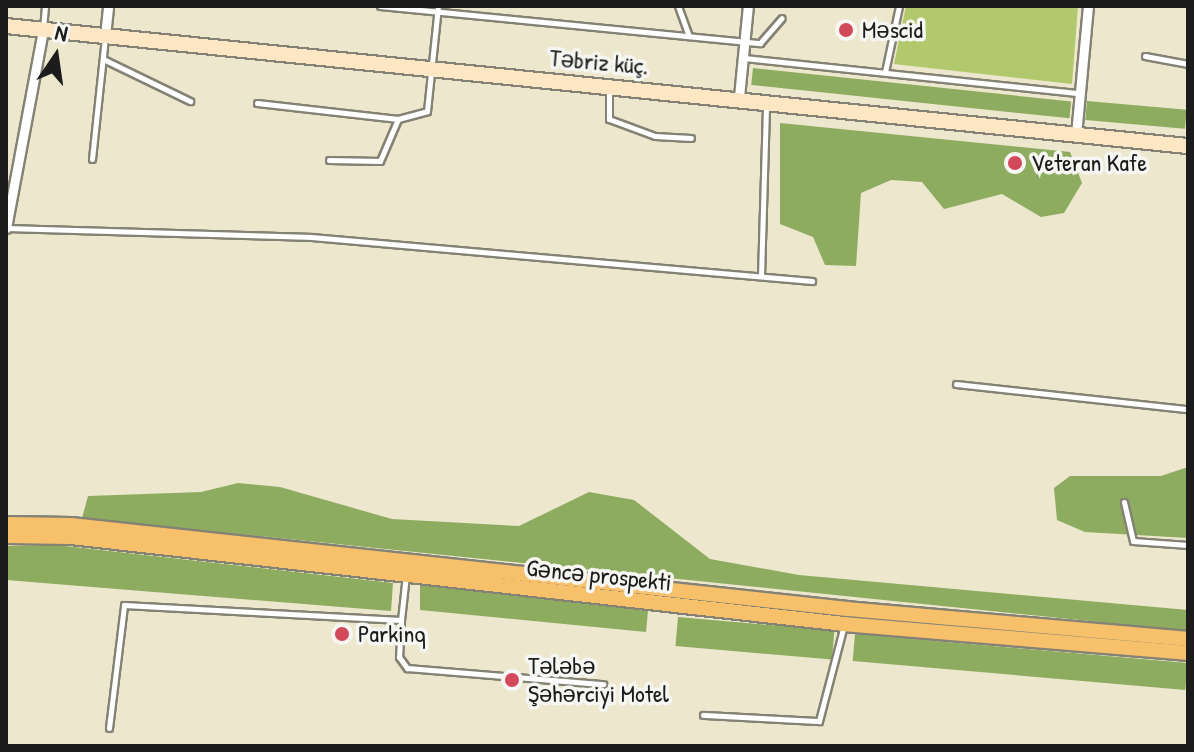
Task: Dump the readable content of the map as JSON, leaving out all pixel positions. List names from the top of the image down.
{
  "streets": {
    "main road": ["Təbriz küç.", "Gəncə prospekti"]
  },
  "places": [
    "Məscid",
    "Veteran Kafe",
    "Parkinq",
    "Tələbə Şəhərciyi Motel"
  ],
  "north": "top"
}
